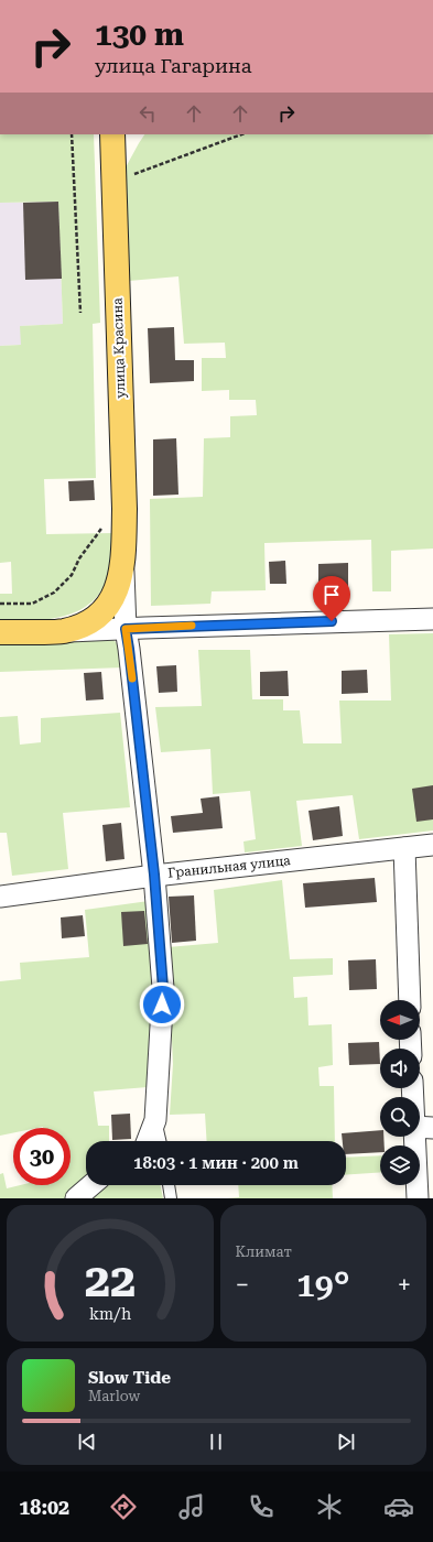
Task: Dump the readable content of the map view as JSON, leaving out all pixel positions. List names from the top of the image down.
{
  "streets": {
    "main road": ["улица Красина"],
    "street": ["Гранильная улица"]
  },
  "north": "left",
  "page": {
    "turn": ["130 m", "улица Гагарина"],
    "limit": "30",
    "trip": "18:03 · 1 мин · 200 m",
    "tile": "Климат",
    "heat": ["−", "19°", "+"],
    "song": ["Slow Tide", "Marlow"],
    "tabs": "18:02",
    "gauge": ["22", "km/h"]
  }
}
